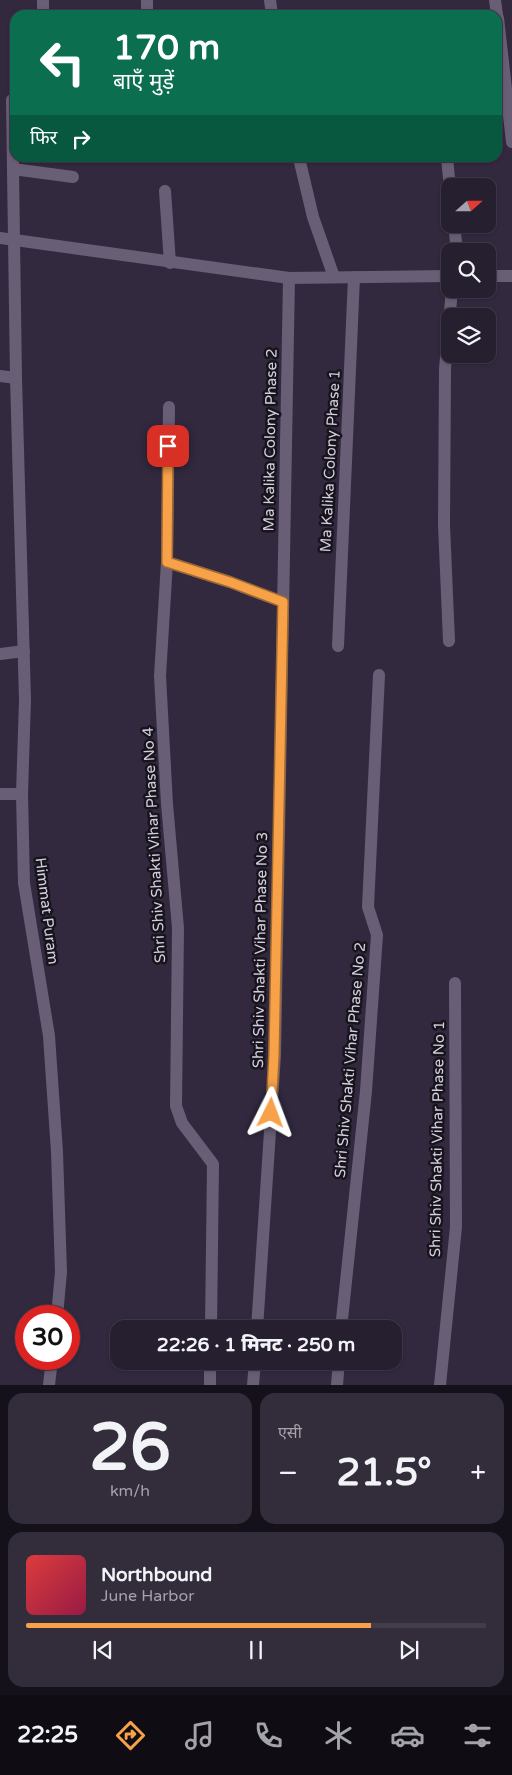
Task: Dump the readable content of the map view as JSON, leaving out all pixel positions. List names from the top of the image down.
{
  "streets": {
    "street": [
      "Ma Kalika Colony Phase 2",
      "Ma Kalika Colony Phase 1",
      "Shri Shiv Shakti Vihar Phase No 4",
      "Himmat Puram",
      "Shri Shiv Shakti Vihar Phase No 3",
      "Shri Shiv Shakti Vihar Phase No 2",
      "Shri Shiv Shakti Vihar Phase No 1"
    ]
  },
  "crossings": [
    ["Ma Kalika Colony Phase 2", "Shri Shiv Shakti Vihar Phase No 3"]
  ],
  "north": "right",
  "page": {
    "turn": ["170 m", "बाएँ मुड़ें"],
    "then": "फिर",
    "limit": "30",
    "trip": "22:26 · 1 मिनट · 250 m",
    "tile": [
      ["26", "km/h"],
      "एसी"
    ],
    "heat": ["−", "21.5°", "+"],
    "song": ["Northbound", "June Harbor"],
    "tabs": "22:25"
  }
}
